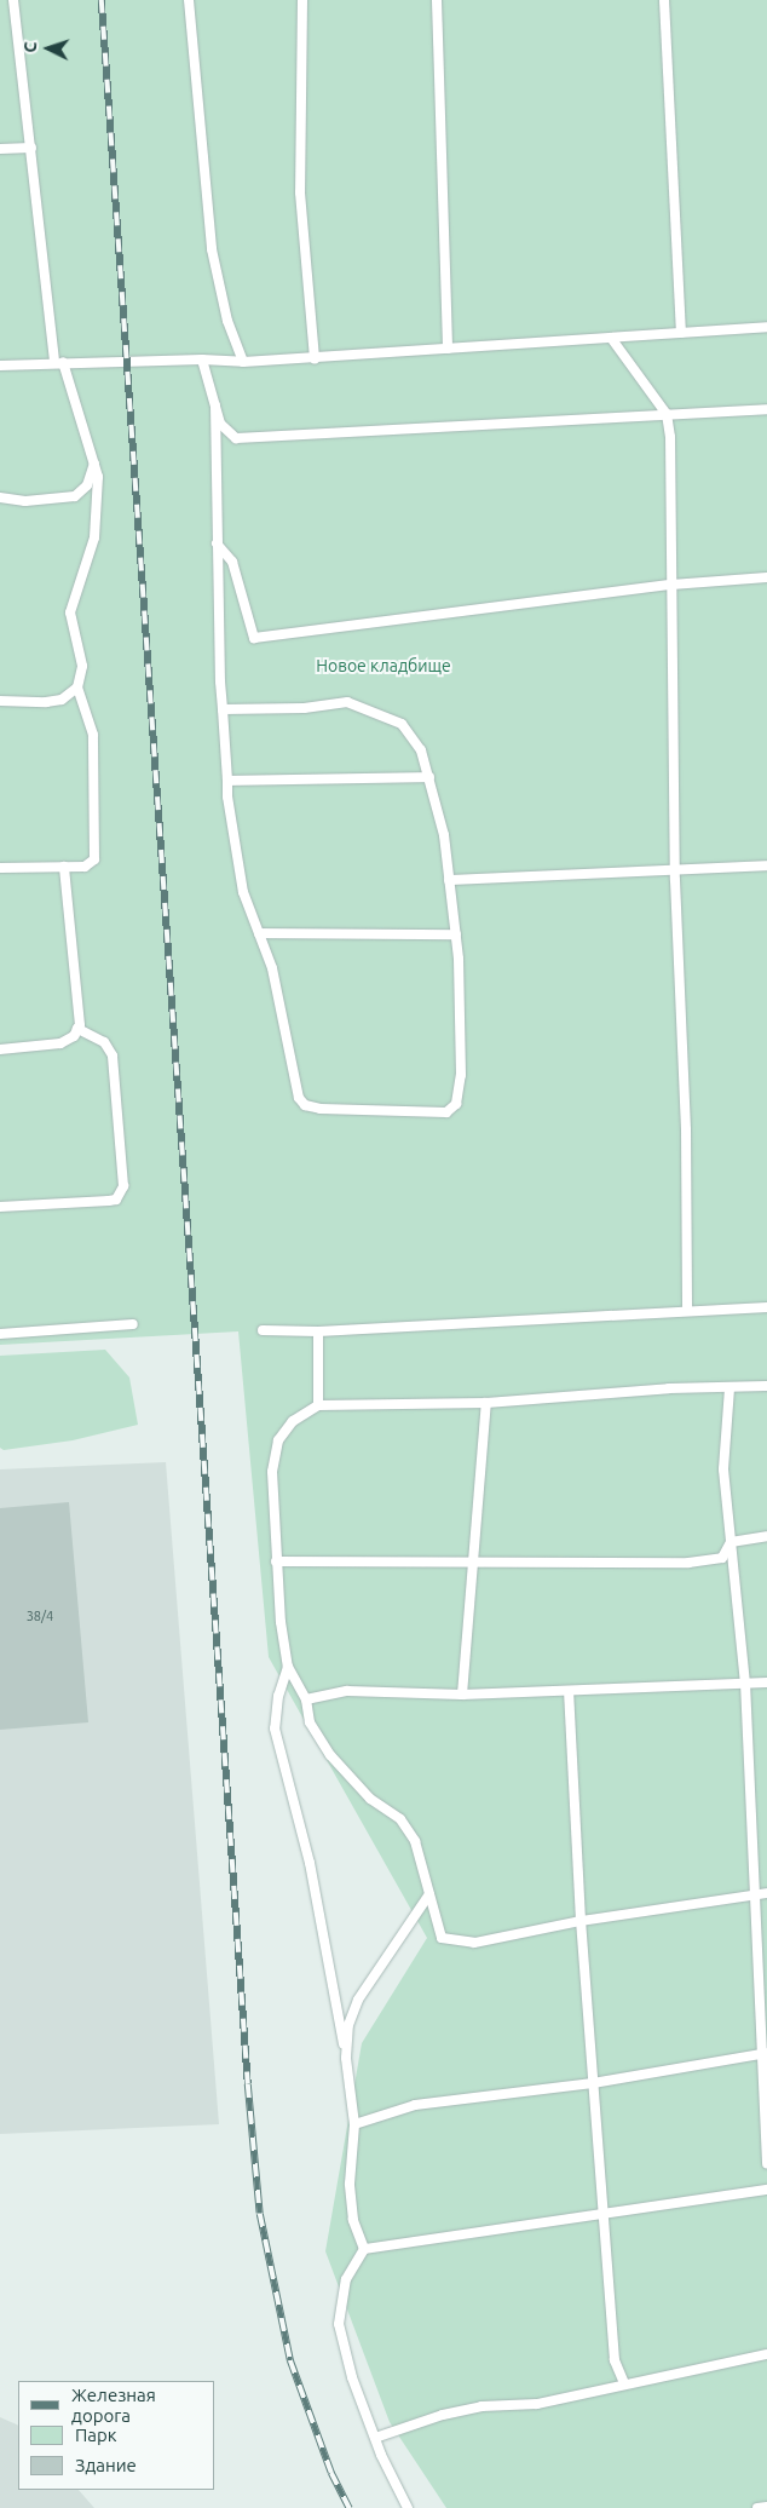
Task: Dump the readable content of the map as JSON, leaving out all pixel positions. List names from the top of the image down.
{
  "parks": ["Новое кладбище"],
  "house_numbers": ["38/4"],
  "legend": ["Железная дорога", "Парк", "Здание"],
  "north": "left"
}
